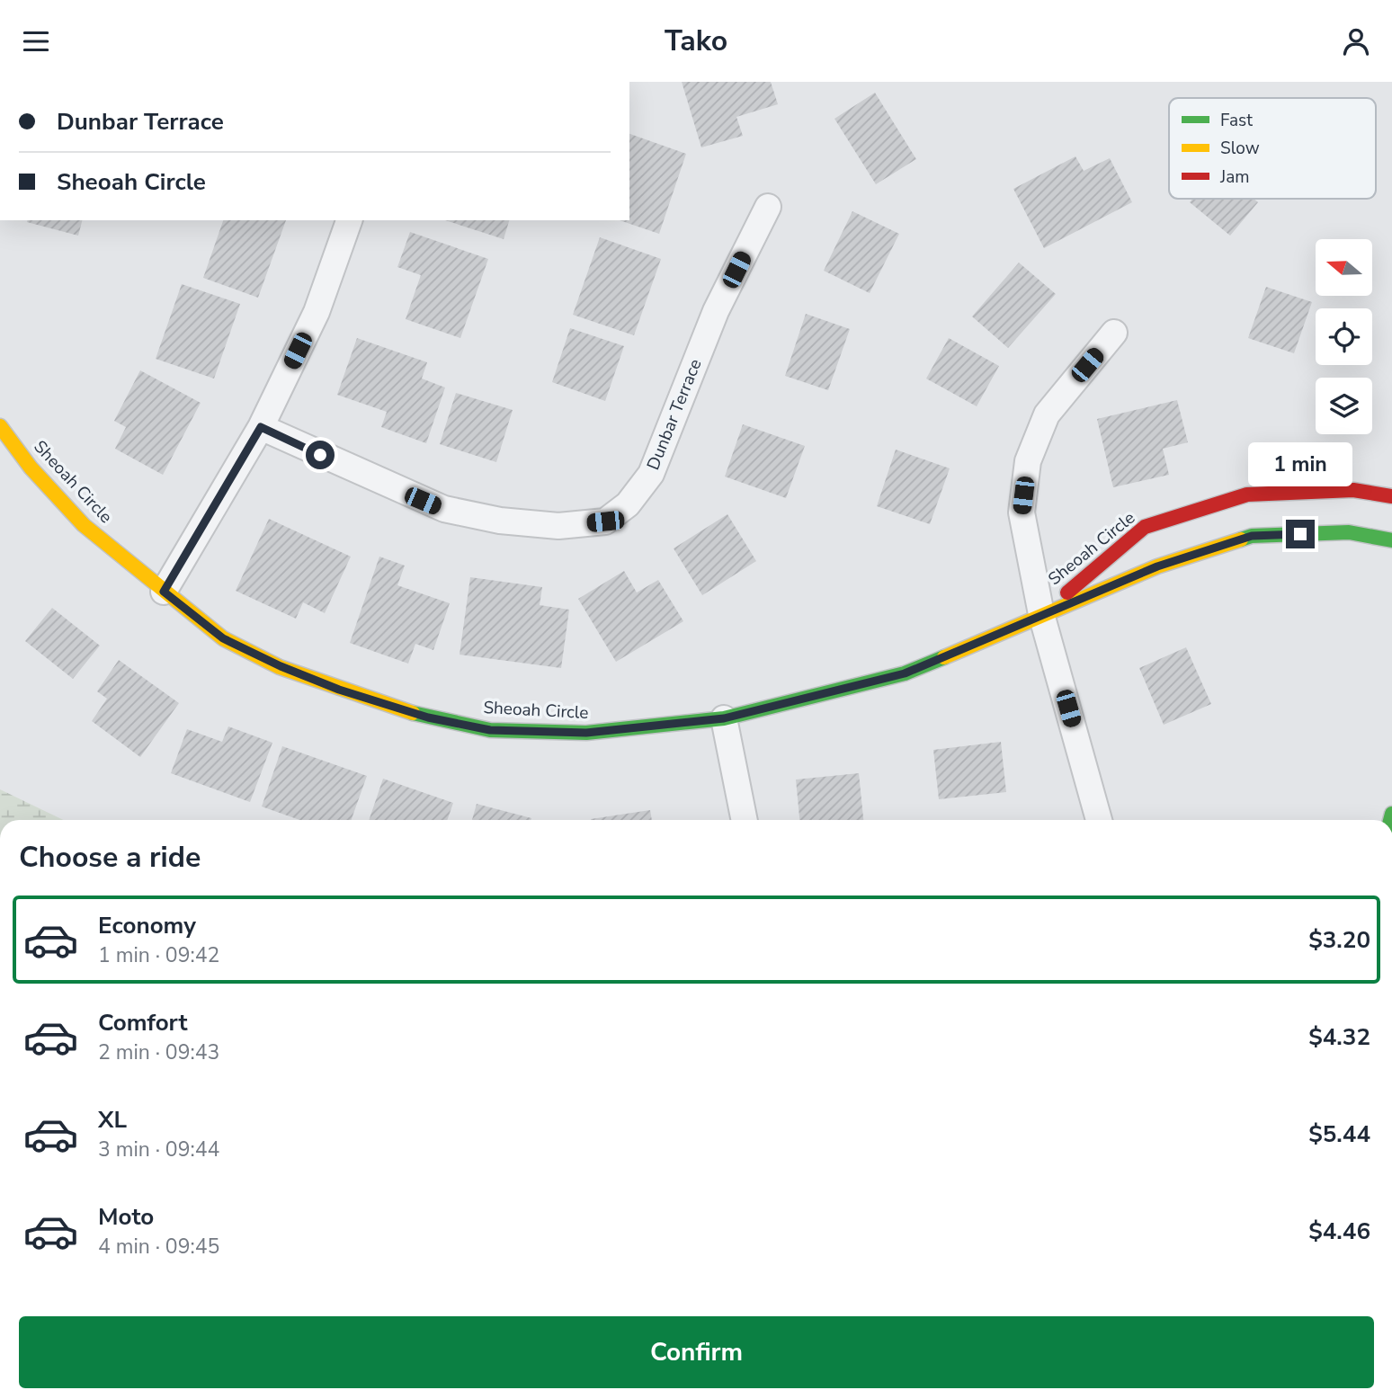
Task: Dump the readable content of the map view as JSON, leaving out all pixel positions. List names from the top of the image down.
{
  "streets": {
    "street": ["Dunbar Terrace", "Sheoah Circle"]
  },
  "legend": ["Fast", "Slow", "Jam"],
  "north": "left",
  "page": {
    "header": "Tako",
    "banner": ["Dunbar Terrace", "Sheoah Circle"],
    "bubble": "1 min",
    "heading": "Choose a ride",
    "list": [
      {
        "name": "Economy",
        "note": "1 min · 09:42",
        "value": "$3.20"
      },
      {
        "name": "Comfort",
        "note": "2 min · 09:43",
        "value": "$4.32"
      },
      {
        "name": "XL",
        "note": "3 min · 09:44",
        "value": "$5.44"
      },
      {
        "name": "Moto",
        "note": "4 min · 09:45",
        "value": "$4.46"
      }
    ],
    "buttons": "Confirm"
  }
}
